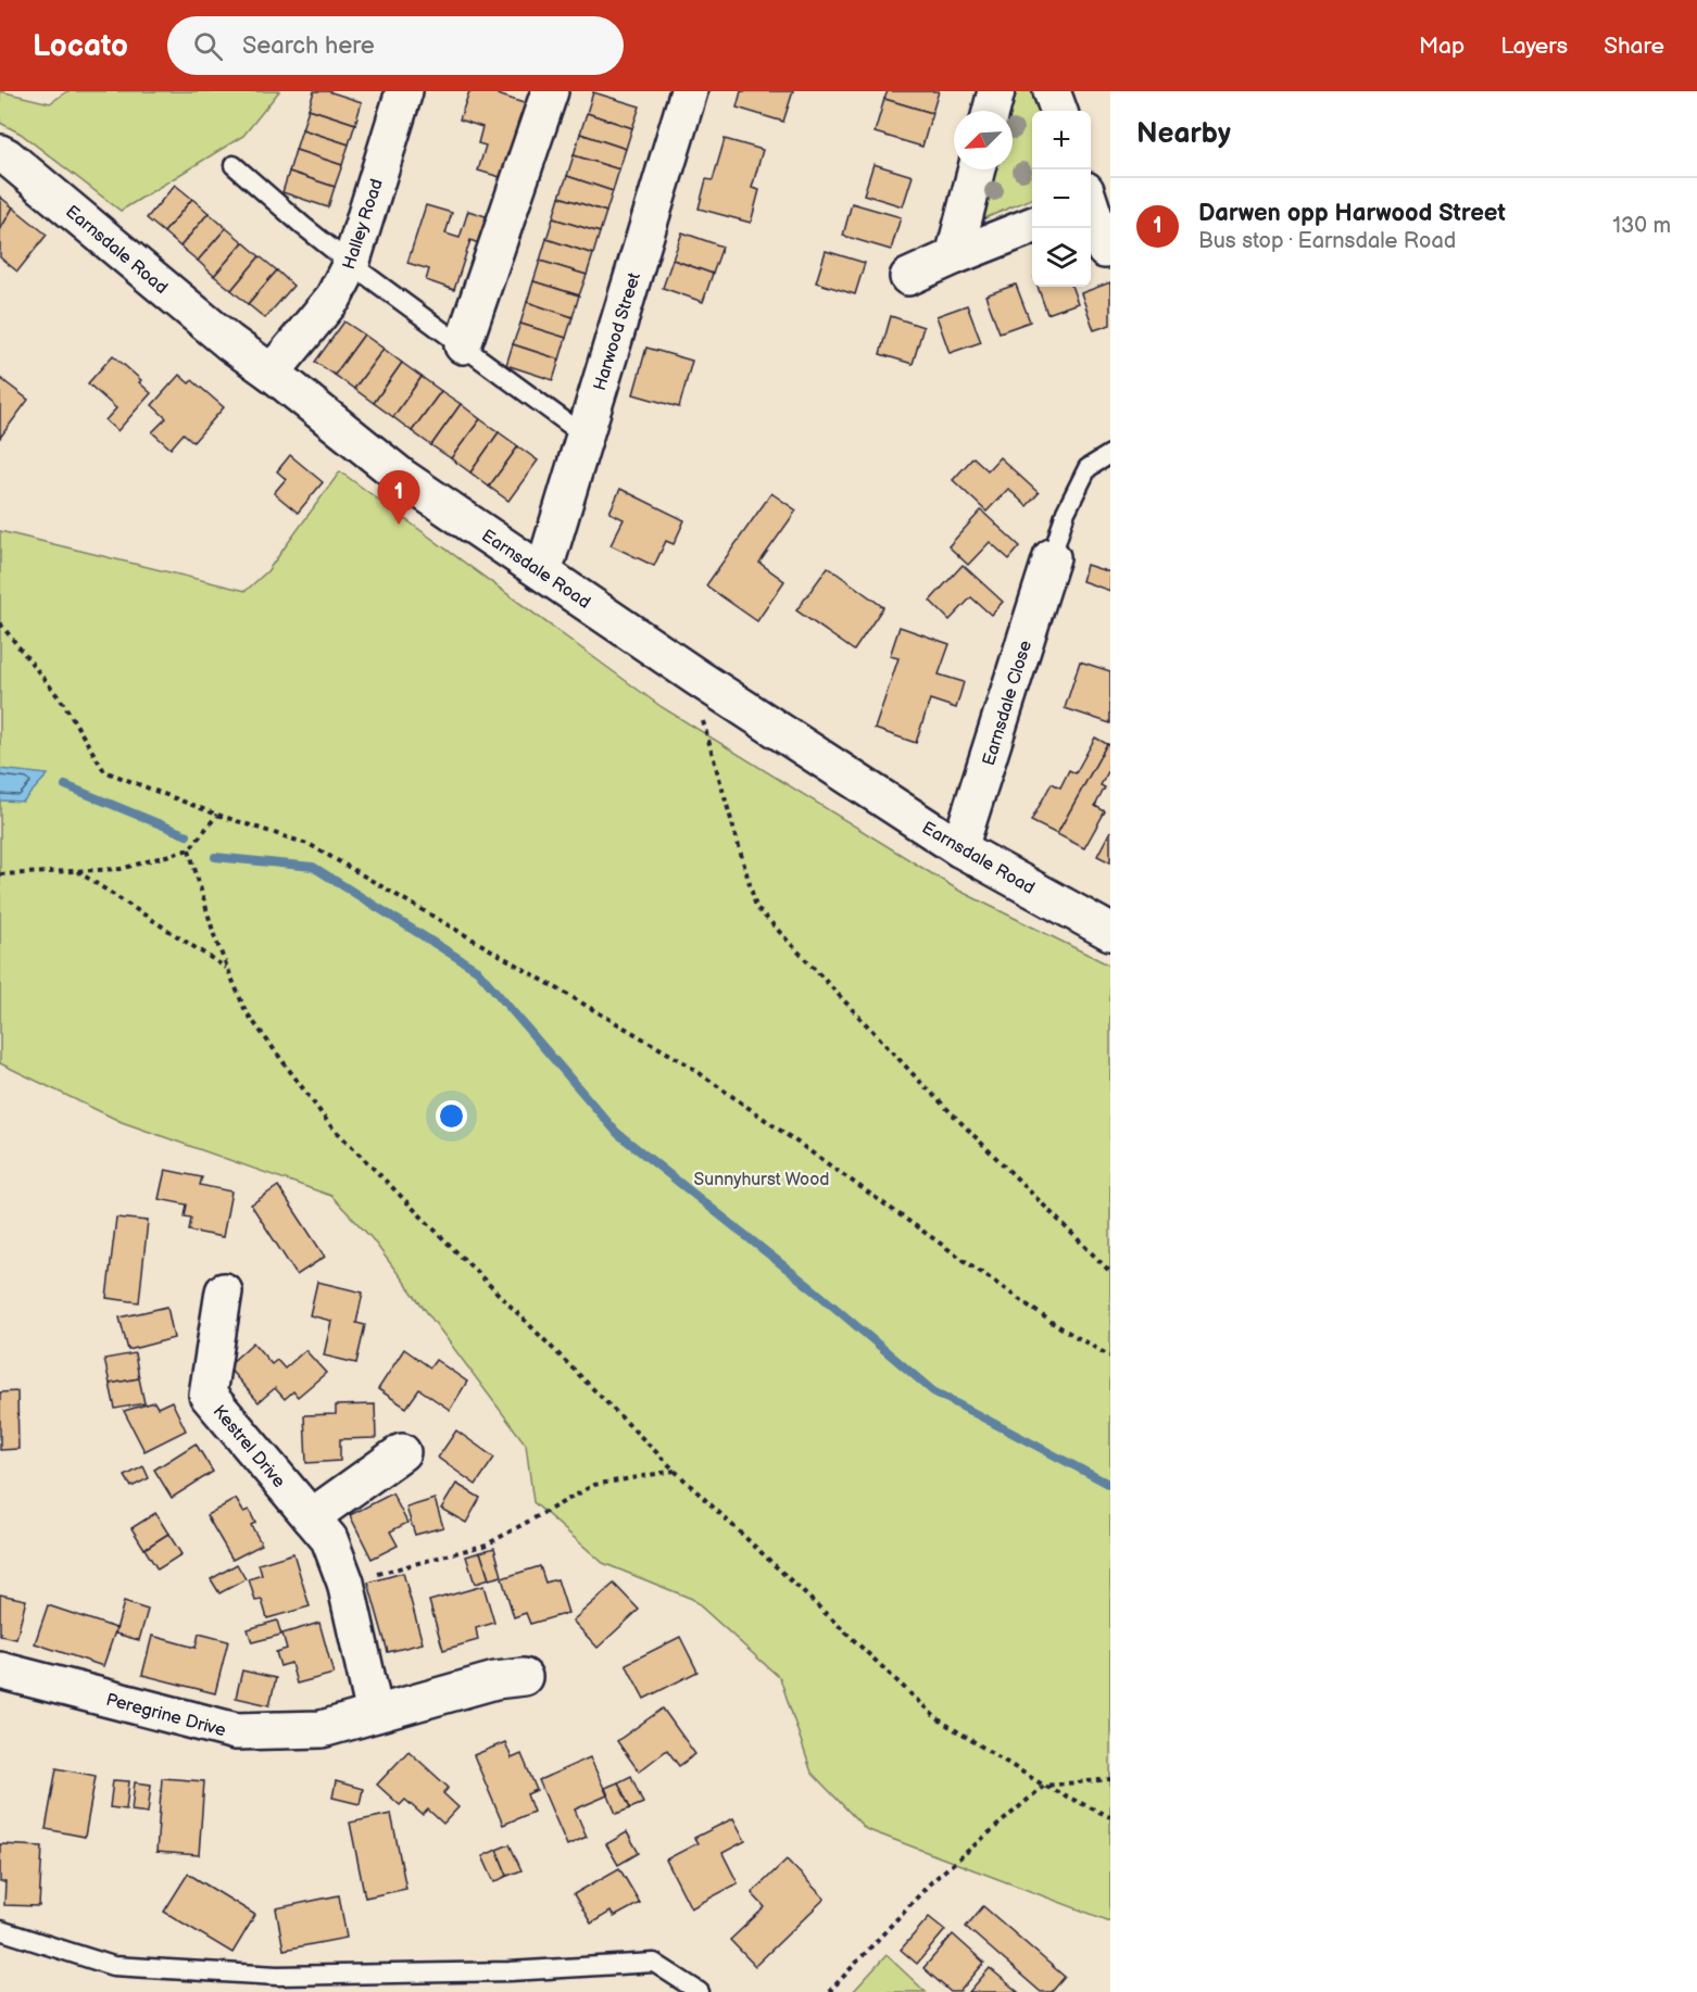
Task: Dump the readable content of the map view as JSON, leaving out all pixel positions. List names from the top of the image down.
{
  "streets": {
    "street": [
      "Halley Road",
      "Earnsdale Road",
      "Harwood Street",
      "Earnsdale Close",
      "Kestrel Drive",
      "Peregrine Drive"
    ]
  },
  "crossings": [
    ["Halley Road", "Earnsdale Road"],
    ["Earnsdale Road", "Harwood Street"],
    ["Earnsdale Road", "Earnsdale Close"],
    ["Kestrel Drive", "Peregrine Drive"]
  ],
  "parks": ["Sunnyhurst Wood"],
  "north": "bottom left",
  "page": {
    "header": "Locato",
    "search": "Search here",
    "nav": ["Map", "Layers", "Share"],
    "heading": "Nearby",
    "map_buttons": ["+", "−"],
    "list": [
      {
        "mark": "1",
        "name": "Darwen opp Harwood Street",
        "note": "Bus stop · Earnsdale Road",
        "value": "130 m"
      }
    ],
    "pins": "1"
  }
}
